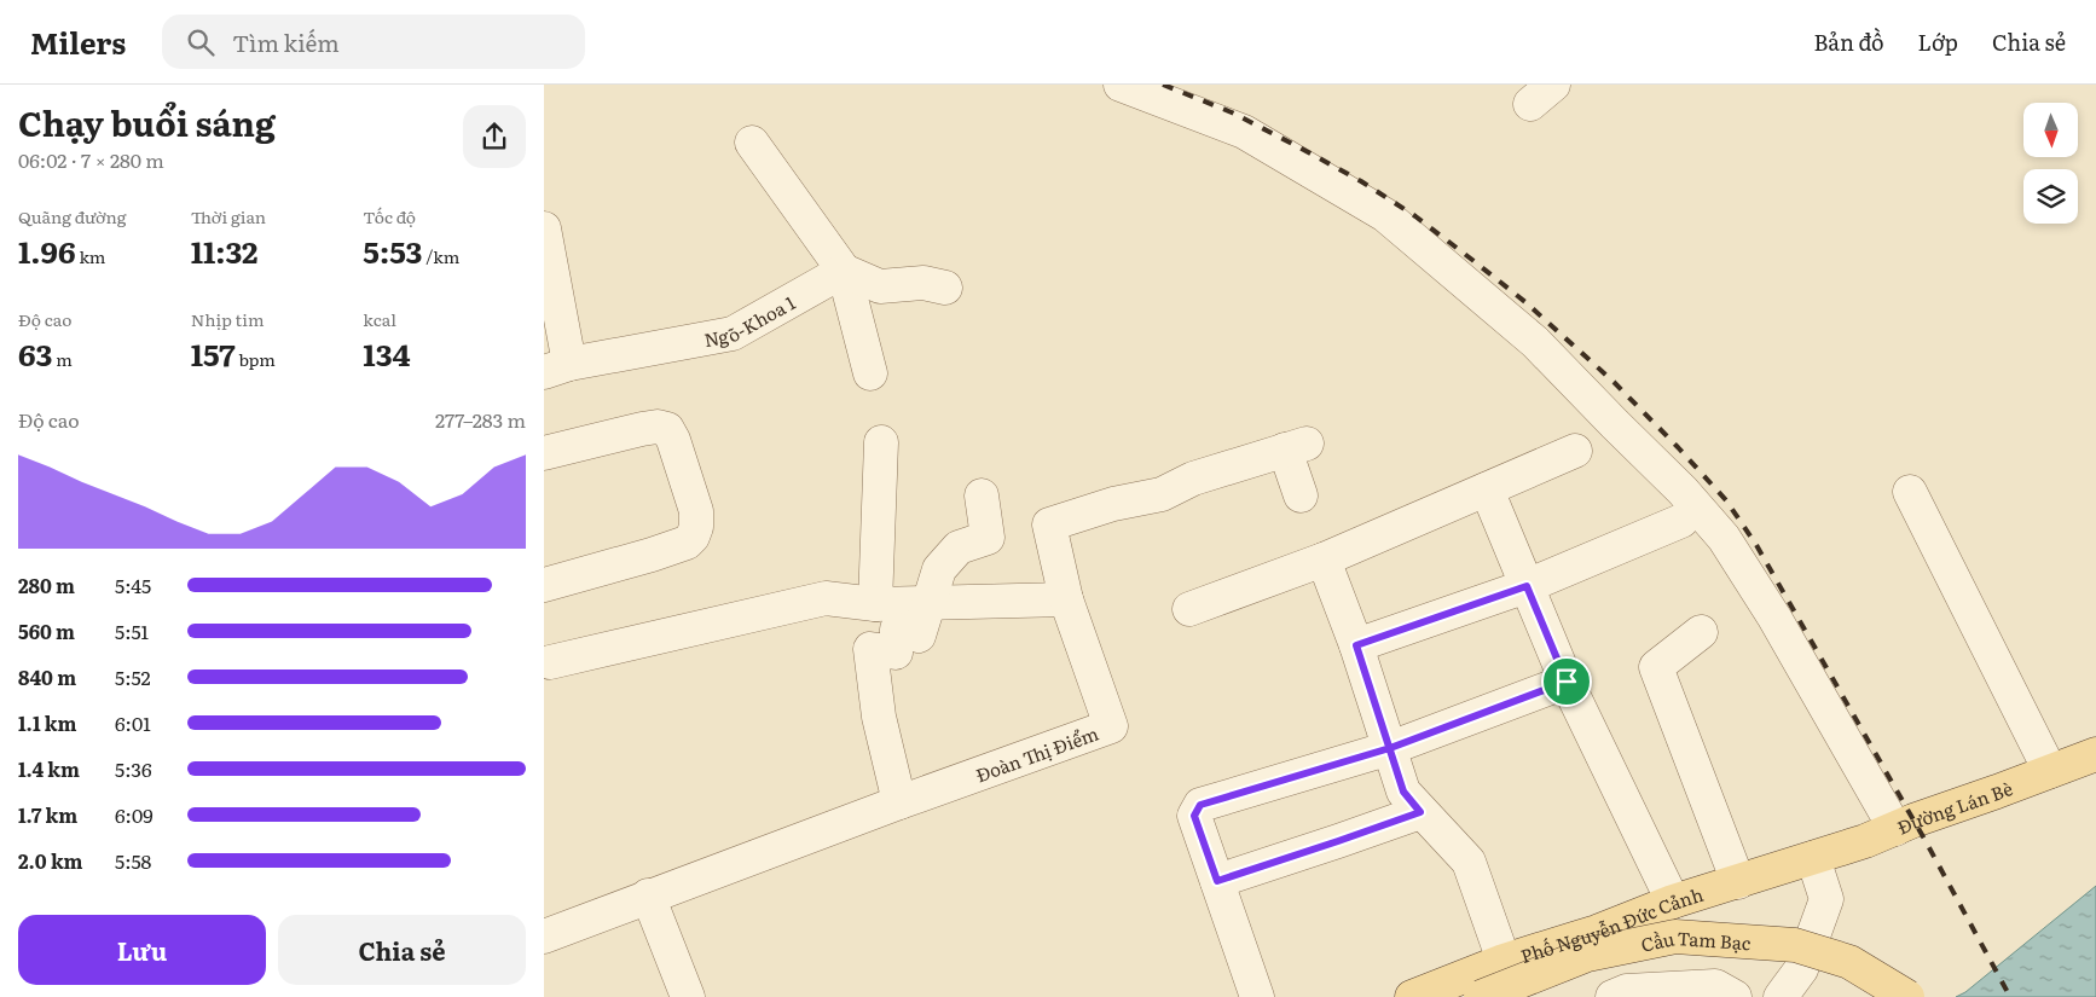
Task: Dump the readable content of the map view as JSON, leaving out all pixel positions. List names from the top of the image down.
{
  "streets": {
    "main road": ["Đường Lán Bè", "Phố Nguyễn Đức Cảnh", "Cầu Tam Bạc"],
    "street": ["Ngõ-Khoa 1", "Đoàn Thị Điểm"]
  },
  "crossings": [
    ["Đường Lán Bè", "Phố Nguyễn Đức Cảnh"]
  ],
  "north": "bottom",
  "page": {
    "header": "Milers",
    "search": "Tìm kiếm",
    "nav": ["Bản đồ", "Lớp", "Chia sẻ"],
    "heading": ["Chạy buổi sáng", "06:02 · 7 × 280 m"],
    "stats": [
      ["Quãng đường", "1.96 km"],
      ["Thời gian", "11:32"],
      ["Tốc độ", "5:53 /km"],
      ["Độ cao", "63 m"],
      ["Nhịp tim", "157 bpm"],
      ["kcal", "134"]
    ],
    "chart": ["Độ cao", "277–283 m"],
    "list": [
      {
        "name": "280 m",
        "note": "5:45"
      },
      {
        "name": "560 m",
        "note": "5:51"
      },
      {
        "name": "840 m",
        "note": "5:52"
      },
      {
        "name": "1.1 km",
        "note": "6:01"
      },
      {
        "name": "1.4 km",
        "note": "5:36"
      },
      {
        "name": "1.7 km",
        "note": "6:09"
      },
      {
        "name": "2.0 km",
        "note": "5:58"
      }
    ],
    "buttons": ["Lưu", "Chia sẻ"]
  }
}
